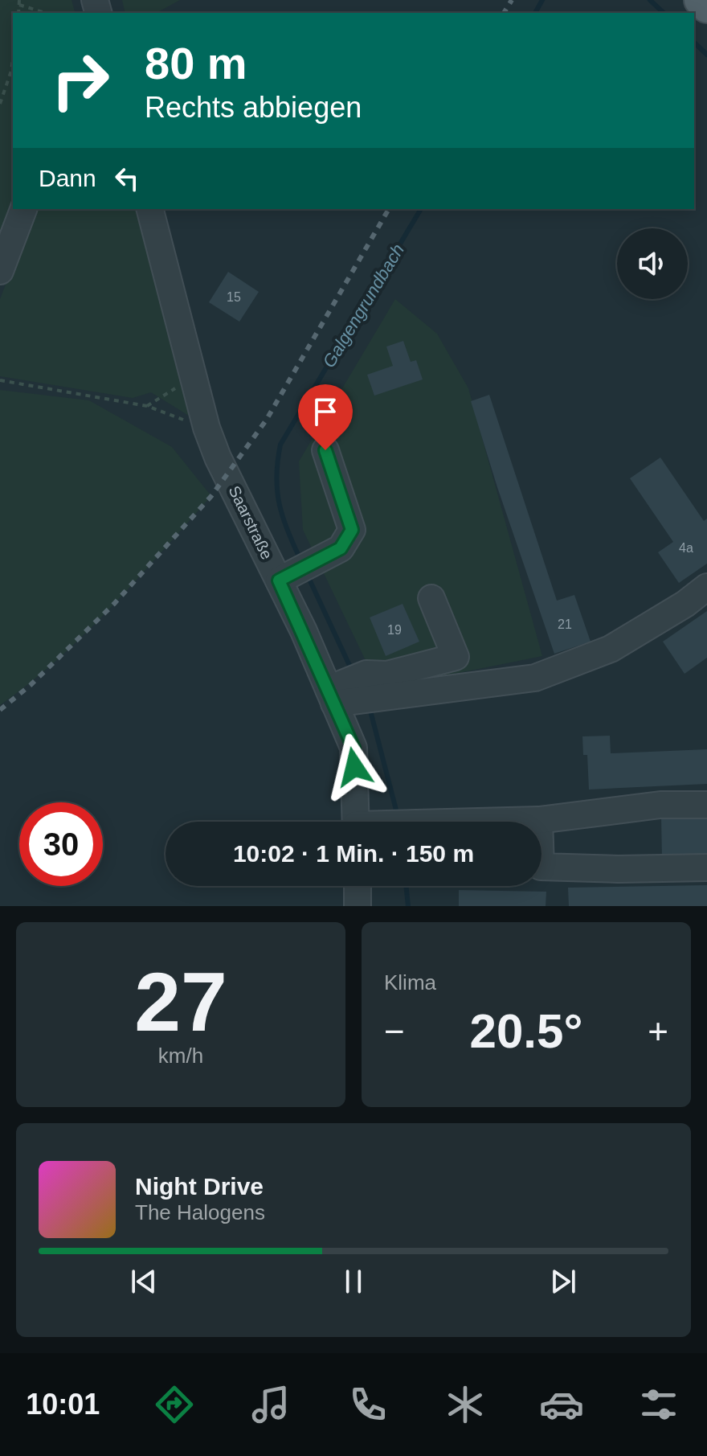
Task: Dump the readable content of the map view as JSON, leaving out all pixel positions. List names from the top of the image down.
{
  "streets": {
    "street": ["Saarstraße"]
  },
  "water": ["Galgengrundbach"],
  "house_numbers": [
    "15",
    "4a",
    "21",
    "19"
  ],
  "page": {
    "turn": ["80 m", "Rechts abbiegen"],
    "then": "Dann",
    "limit": "30",
    "trip": "10:02 · 1 Min. · 150 m",
    "tile": [
      ["27", "km/h"],
      "Klima"
    ],
    "heat": ["−", "20.5°", "+"],
    "song": ["Night Drive", "The Halogens"],
    "tabs": "10:01"
  }
}
